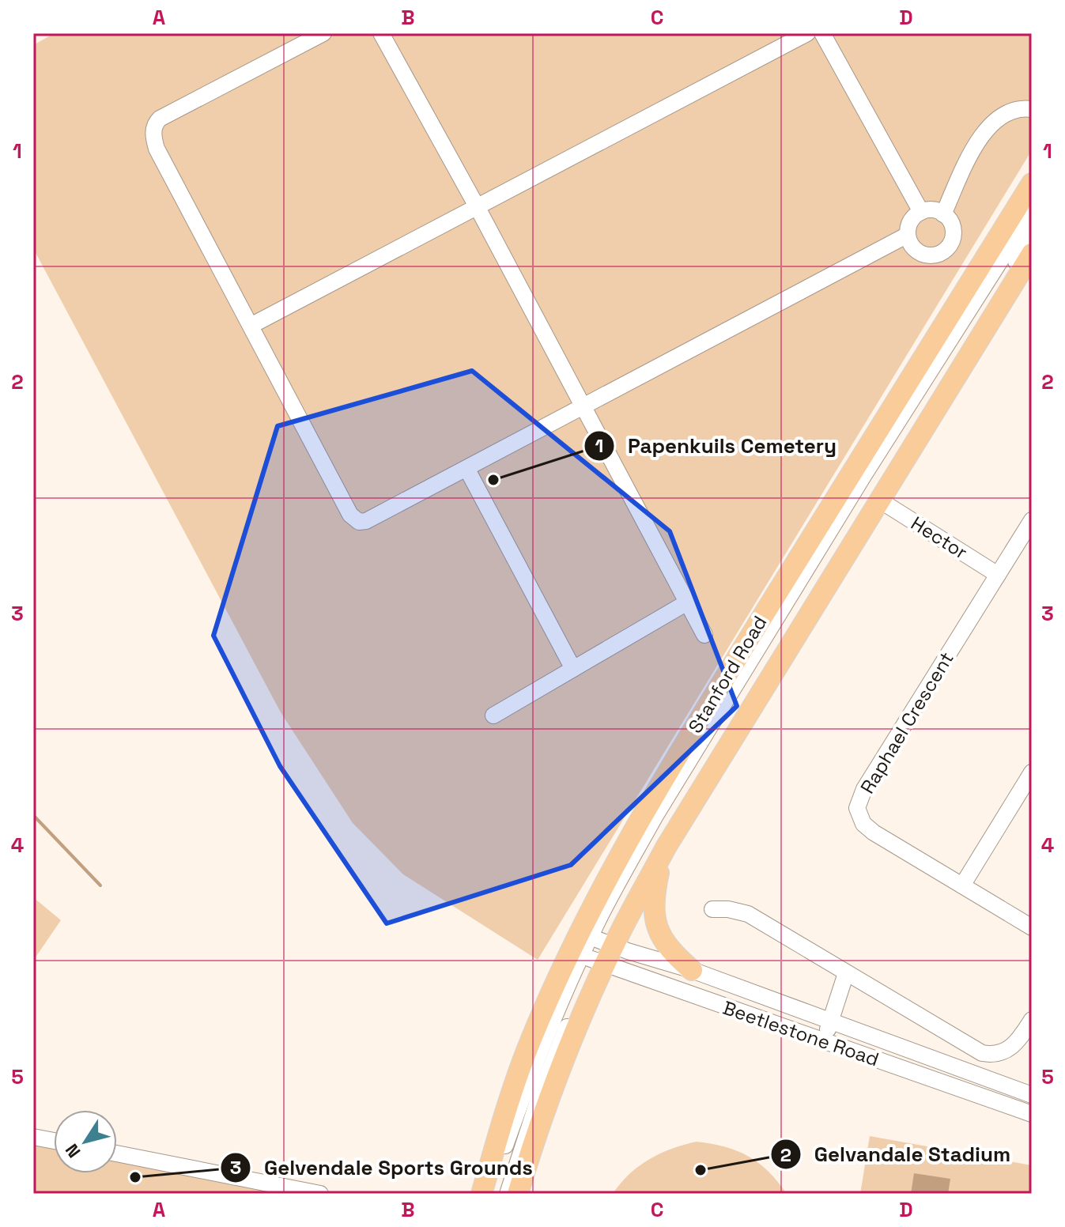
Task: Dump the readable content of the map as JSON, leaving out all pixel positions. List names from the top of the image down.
{
  "streets": {
    "main road": ["Stanford Road"],
    "street": ["Hector", "Raphael Crescent", "Beetlestone Road"]
  },
  "crossings": [
    ["Hector", "Stanford Road"],
    ["Hector", "Raphael Crescent"],
    ["Stanford Road", "Beetlestone Road"]
  ],
  "places": ["Papenkuils Cemetery", "Gelvandale Stadium", "Gelvendale Sports Grounds"],
  "north": "bottom left",
  "grid": {
    "columns": [
      "A",
      "B",
      "C",
      "D"
    ],
    "rows": [
      "1",
      "2",
      "3",
      "4",
      "5"
    ]
  }
}
